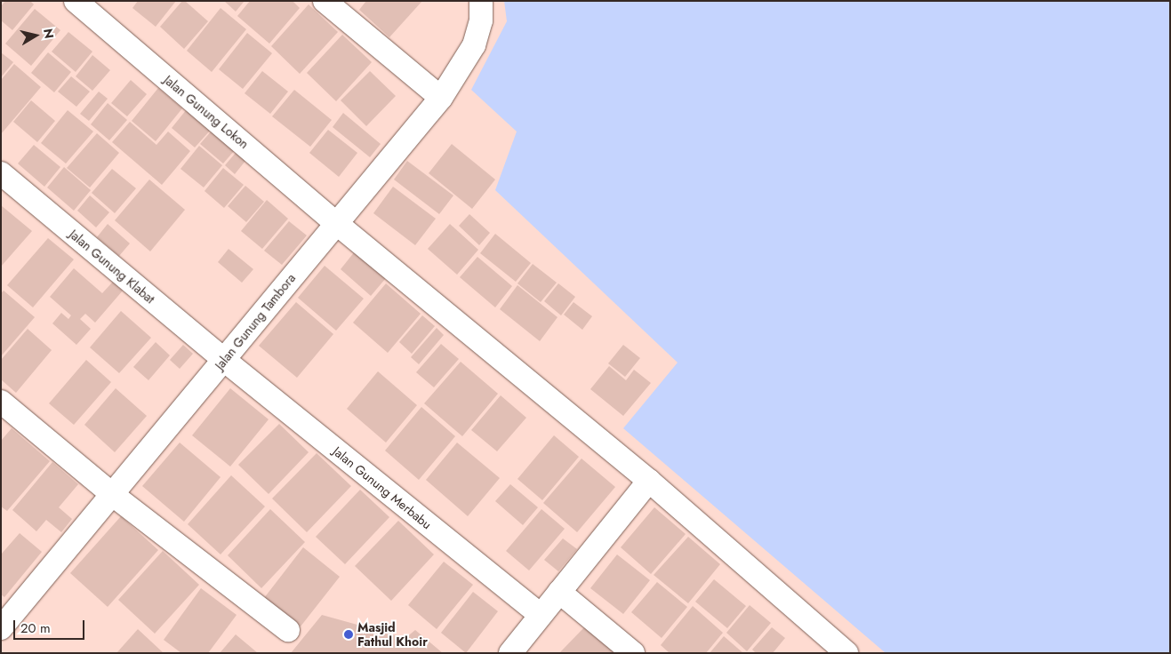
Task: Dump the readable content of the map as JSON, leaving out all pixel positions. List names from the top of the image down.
{
  "streets": {
    "street": [
      "Jalan Gunung Lokon",
      "Jalan Gunung Klabat",
      "Jalan Gunung Tambora",
      "Jalan Gunung Merbabu"
    ]
  },
  "crossings": [
    ["Jalan Gunung Lokon", "Jalan Gunung Tambora"],
    ["Jalan Gunung Klabat", "Jalan Gunung Tambora"],
    ["Jalan Gunung Klabat", "Jalan Gunung Merbabu"],
    ["Jalan Gunung Tambora", "Jalan Gunung Merbabu"]
  ],
  "places": ["Masjid Fathul Khoir"],
  "scale_bar": "20 m",
  "north": "right"
}
